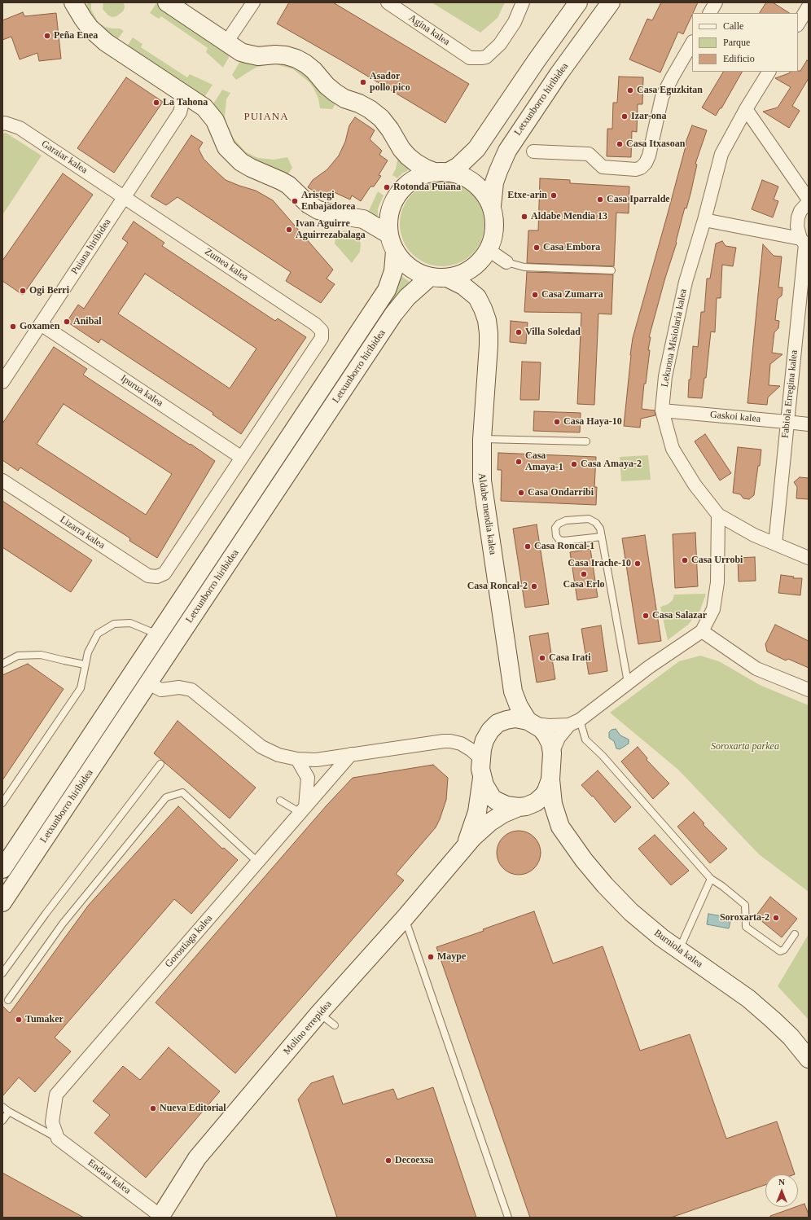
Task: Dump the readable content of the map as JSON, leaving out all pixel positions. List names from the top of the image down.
{
  "streets": {
    "street": [
      "Agina kalea",
      "Letxunborro hiribidea",
      "Garaiar kalea",
      "Puiana hiribidea",
      "Zumea kalea",
      "Lekuona Misiolaria kalea",
      "Ipurua kalea",
      "Fabiola Erregina kalea",
      "Gaskoi kalea",
      "Aldabe mendia kalea",
      "Lizarra kalea",
      "Gorostiaga kalea",
      "Burniola kalea",
      "Molino errepidea",
      "Endara kalea"
    ]
  },
  "crossings": [
    ["Letxunborro hiribidea", "Aldabe mendia kalea"],
    ["Garaiar kalea", "Puiana hiribidea"],
    ["Garaiar kalea", "Zumea kalea"],
    ["Puiana hiribidea", "Zumea kalea"],
    ["Puiana hiribidea", "Ipurua kalea"],
    ["Zumea kalea", "Ipurua kalea"],
    ["Zumea kalea", "Lizarra kalea"],
    ["Lekuona Misiolaria kalea", "Gaskoi kalea"],
    ["Ipurua kalea", "Lizarra kalea"],
    ["Fabiola Erregina kalea", "Gaskoi kalea"],
    ["Aldabe mendia kalea", "Burniola kalea"],
    ["Aldabe mendia kalea", "Molino errepidea"],
    ["Gorostiaga kalea", "Endara kalea"],
    ["Burniola kalea", "Molino errepidea"],
    ["Molino errepidea", "Endara kalea"]
  ],
  "districts": ["PUIANA"],
  "parks": ["Soroxarta parkea"],
  "places": [
    "Peña Enea",
    "Asador pollo pico",
    "Casa Eguzkitan",
    "La Tahona",
    "Izar-ona",
    "Casa Itxasoan",
    "Rotonda Puiana",
    "Etxe-arin",
    "Casa Iparralde",
    "Aristegi Enbajadorea",
    "Aldabe Mendia 13",
    "Ivan Aguirre Aguirrezabalaga",
    "Casa Embora",
    "Ogi Berri",
    "Casa Zumarra",
    "Anibal",
    "Goxamen",
    "Villa Soledad",
    "Casa Haya-10",
    "Casa Amaya-1",
    "Casa Amaya-2",
    "Casa Ondarribi",
    "Casa Roncal-1",
    "Casa Urrobi",
    "Casa Irache-10",
    "Casa Erlo",
    "Casa Roncal-2",
    "Casa Salazar",
    "Casa Irati",
    "Soroxarta-2",
    "Maype",
    "Tumaker",
    "Nueva Editorial",
    "Decoexsa"
  ],
  "legend": ["Calle", "Parque", "Edificio"],
  "north": "top"
}
